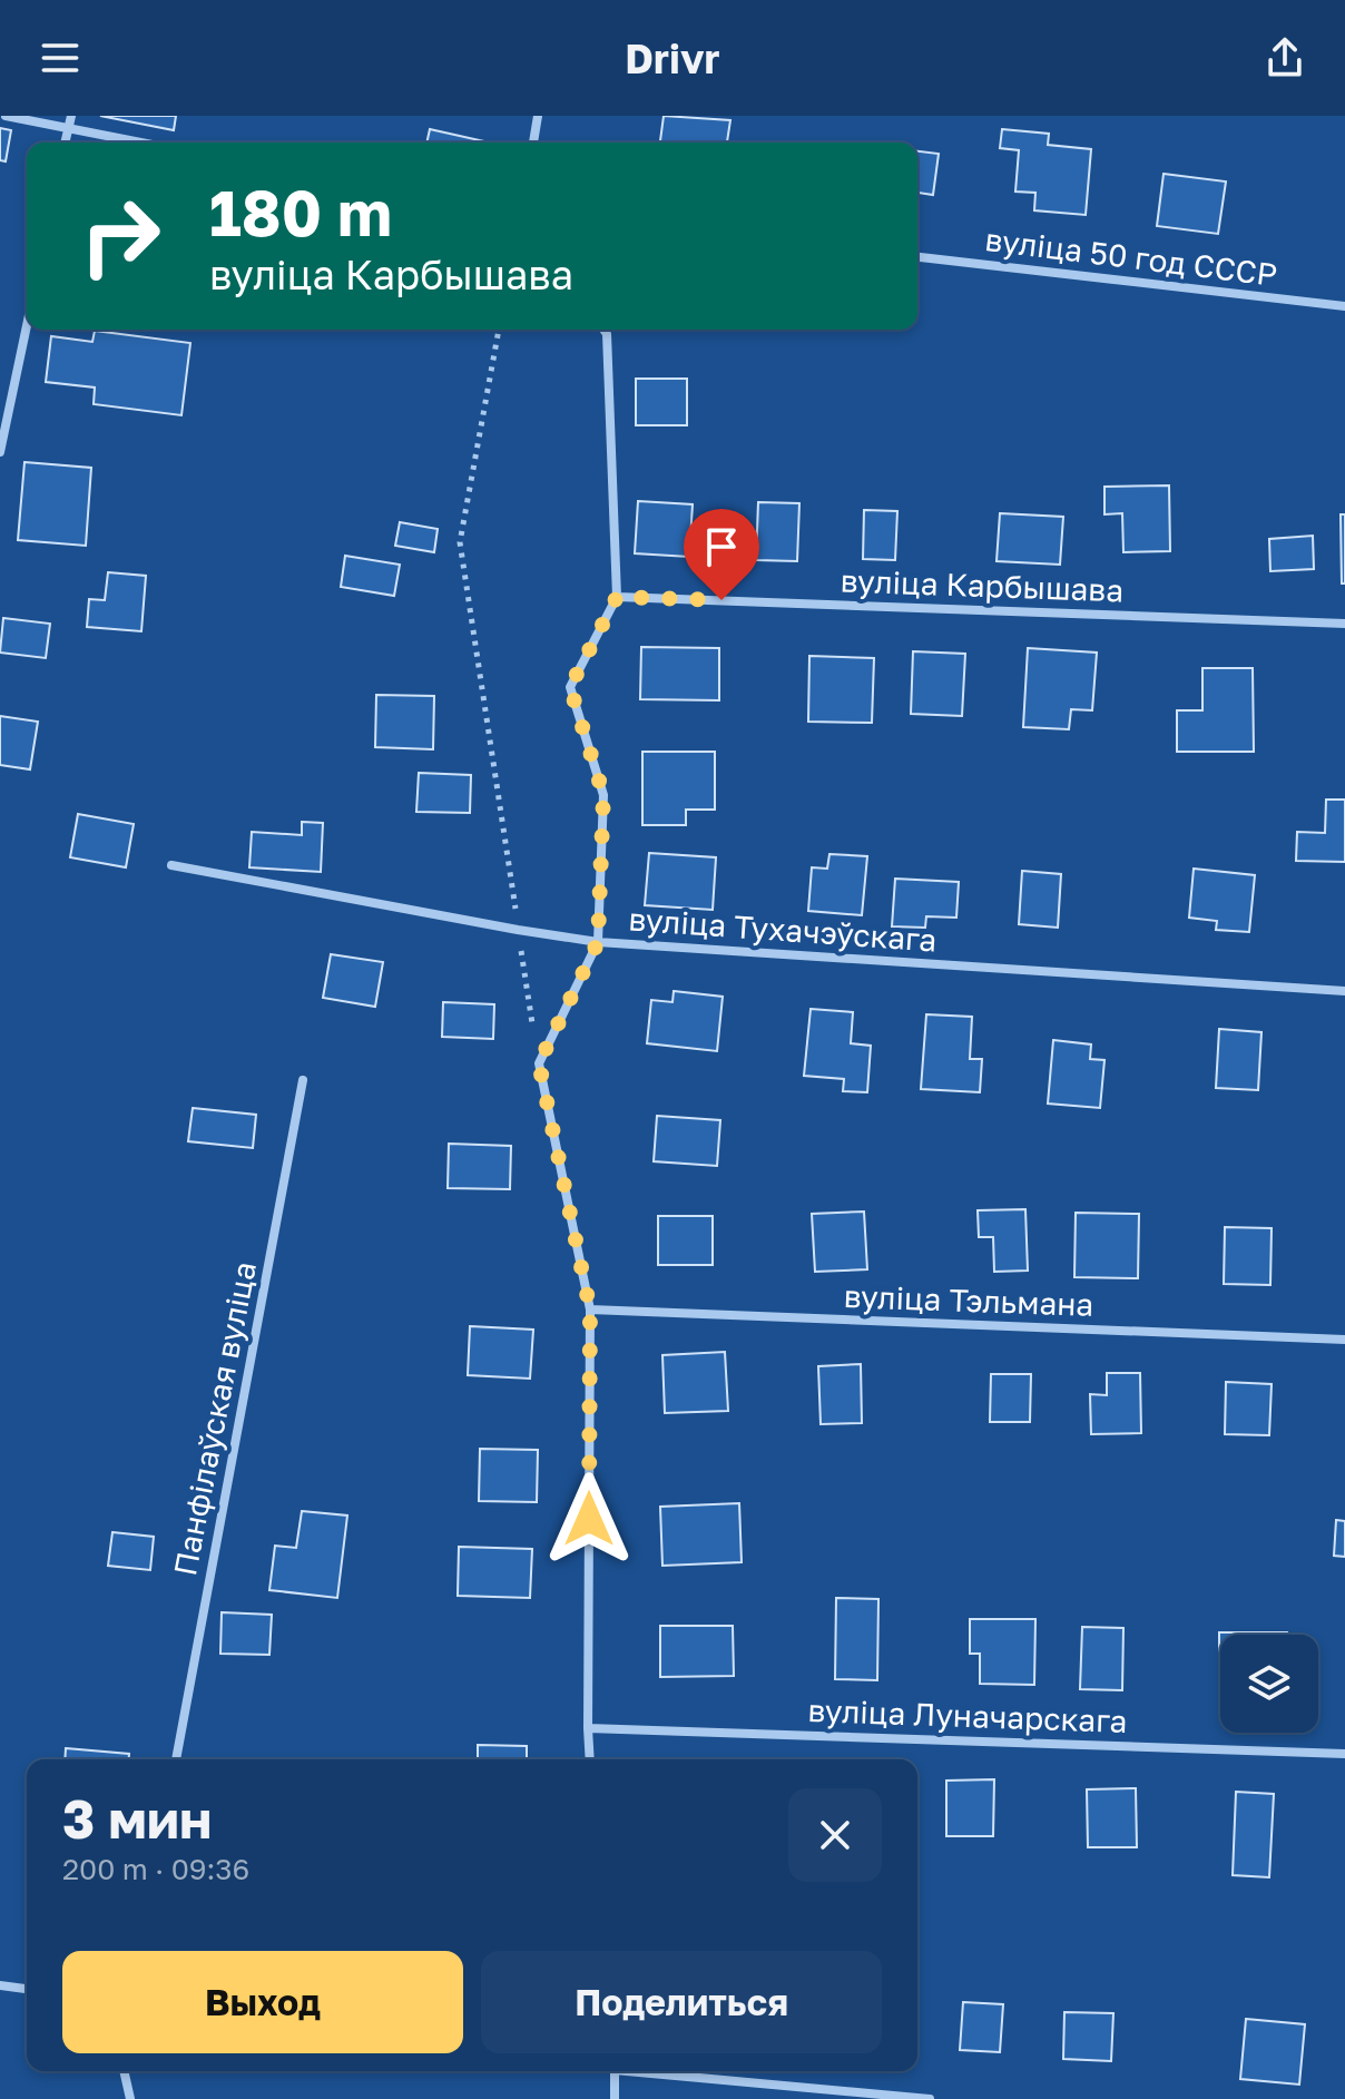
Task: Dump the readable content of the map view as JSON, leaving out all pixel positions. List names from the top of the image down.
{
  "streets": {
    "street": [
      "вуліца 50 год СССР",
      "вуліца Карбышава",
      "вуліца Тухачэўскага",
      "вуліца Тэльмана",
      "Панфілаўская вуліца",
      "вуліца Луначарскага"
    ]
  },
  "page": {
    "header": "Drivr",
    "turn": ["180 m", "вуліца Карбышава"],
    "heading": ["3 мин", "200 m · 09:36"],
    "buttons": ["Выход", "Поделиться"]
  }
}
